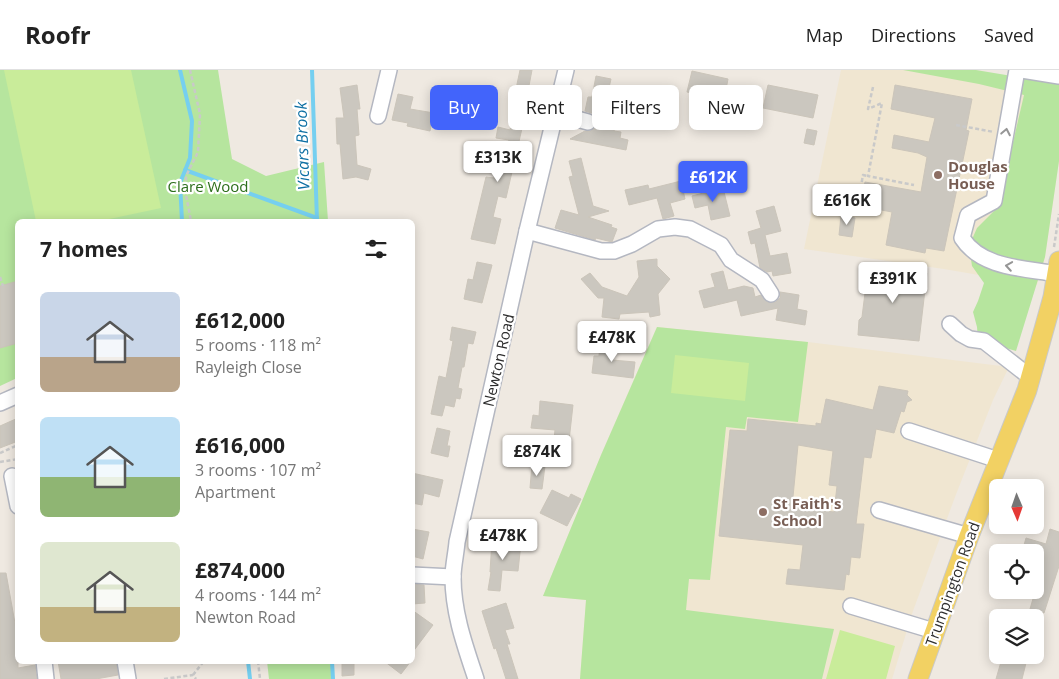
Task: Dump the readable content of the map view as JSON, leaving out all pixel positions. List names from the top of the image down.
{
  "streets": {
    "main road": ["Trumpington Road"],
    "street": ["Newton Road"]
  },
  "water": ["Vicars Brook"],
  "parks": ["Clare Wood"],
  "places": ["Douglas House", "St Faith's School"],
  "north": "bottom",
  "page": {
    "header": "Roofr",
    "nav": ["Map", "Directions", "Saved"],
    "chip": [
      "Buy",
      "Rent",
      "Filters",
      "New"
    ],
    "price": [
      "£313K",
      "£612K",
      "£616K",
      "£391K",
      "£478K",
      "£874K",
      "£478K"
    ],
    "heading": "7 homes",
    "list": [
      {
        "name": "£612,000",
        "note": "5 rooms · 118 m² · Rayleigh Close"
      },
      {
        "name": "£616,000",
        "note": "3 rooms · 107 m² · Apartment"
      },
      {
        "name": "£874,000",
        "note": "4 rooms · 144 m² · Newton Road"
      }
    ]
  }
}
